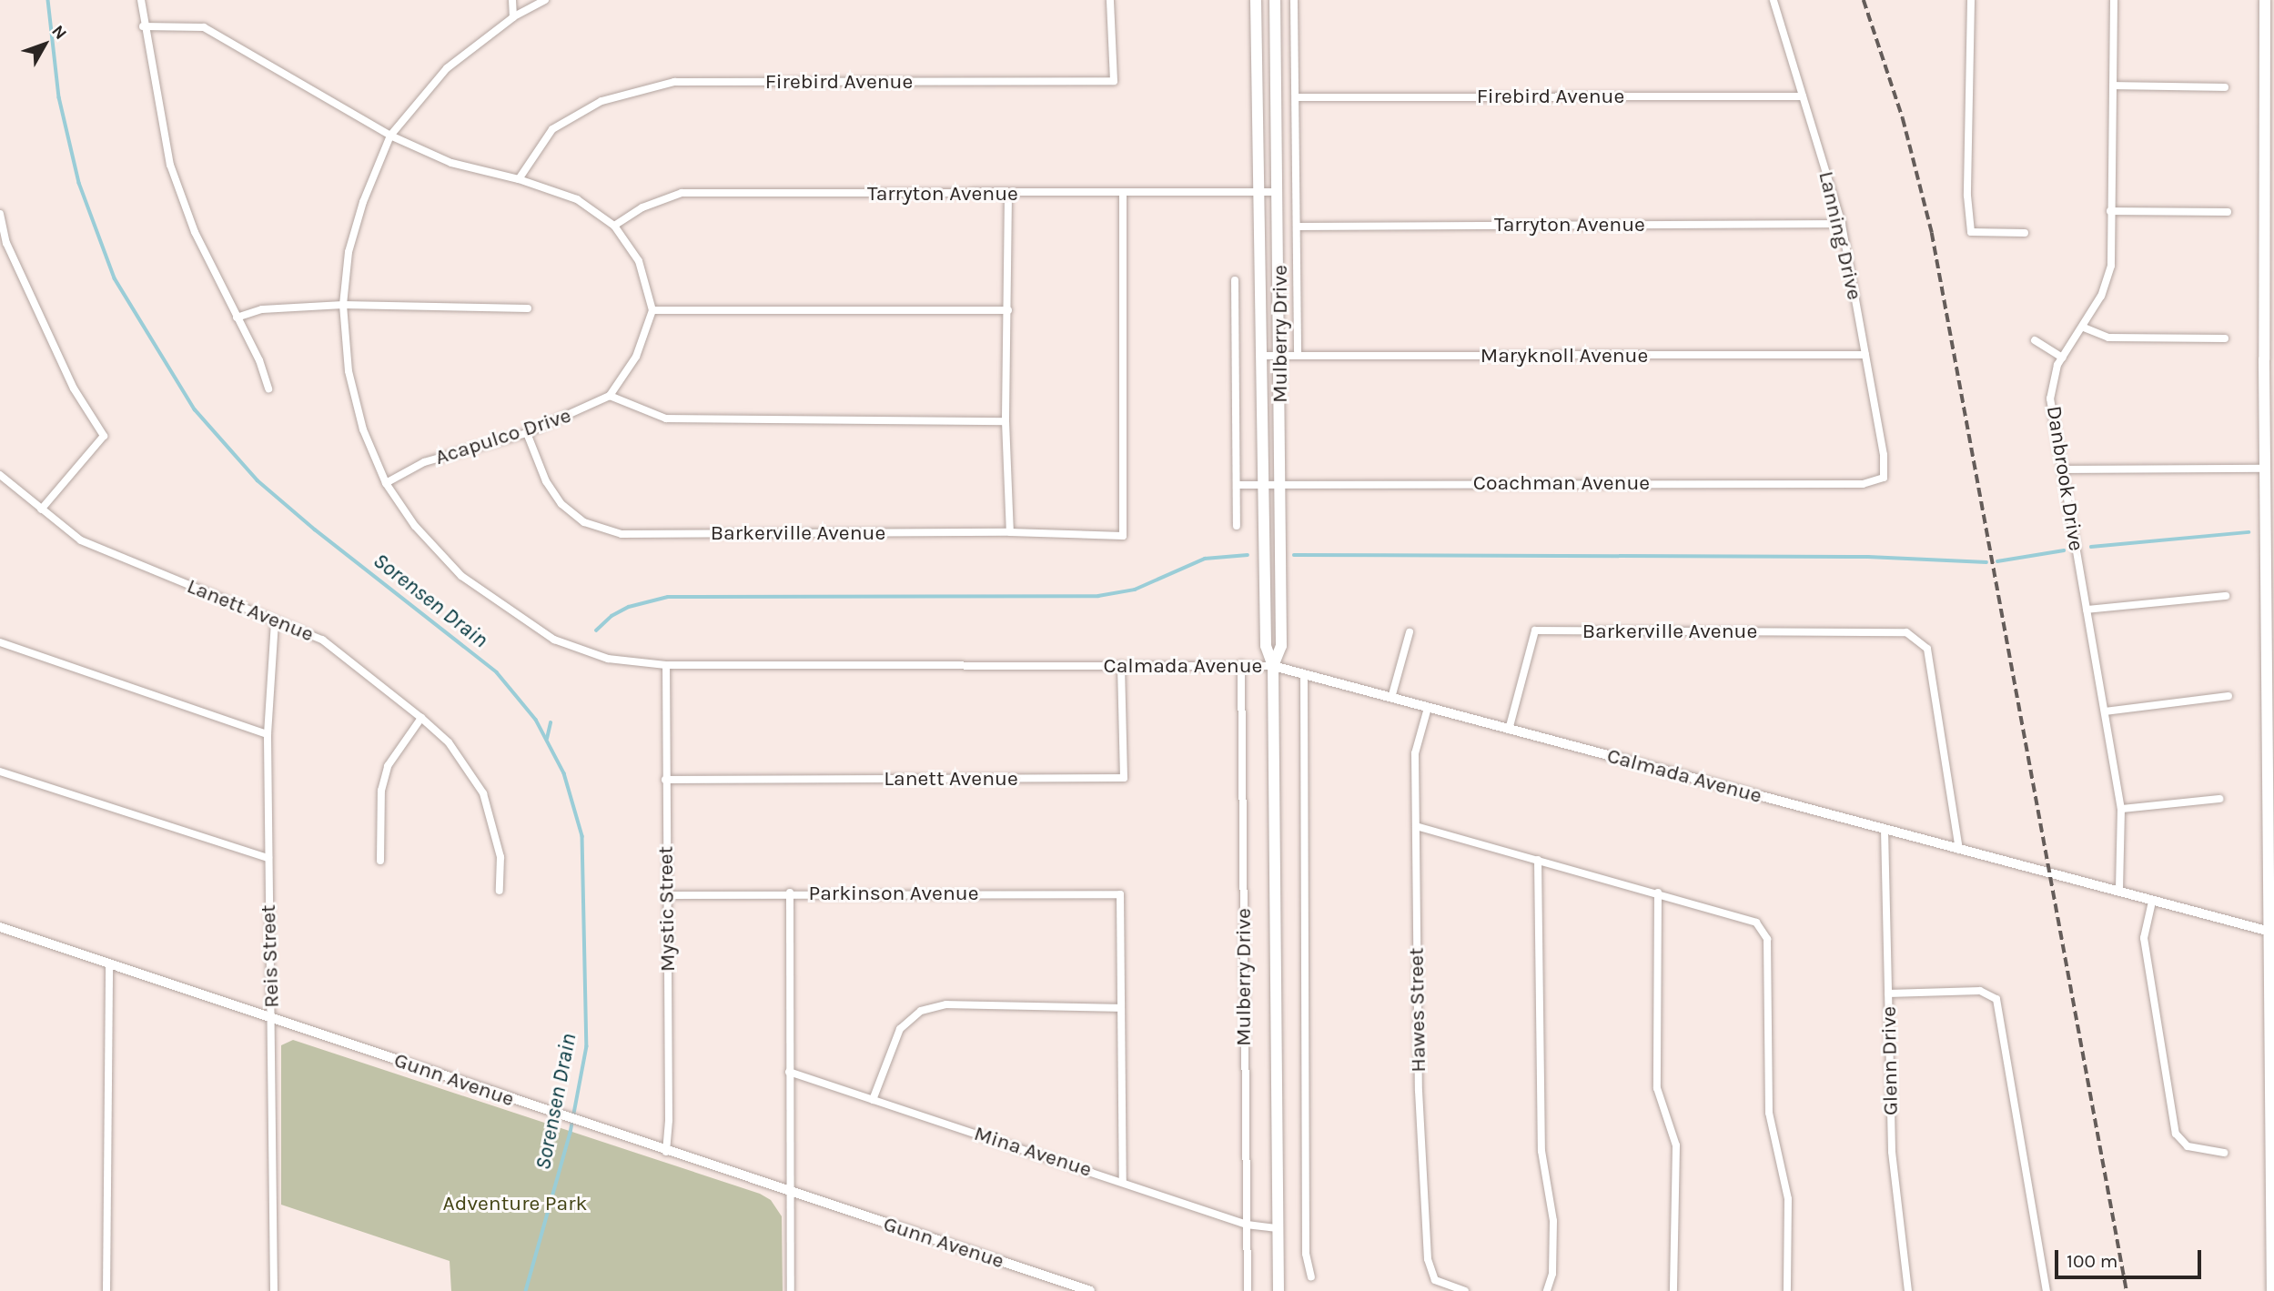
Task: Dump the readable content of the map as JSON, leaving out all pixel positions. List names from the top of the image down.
{
  "streets": {
    "main road": ["Mulberry Drive"],
    "street": [
      "Firebird Avenue",
      "Tarryton Avenue",
      "Lanning Drive",
      "Maryknoll Avenue",
      "Acapulco Drive",
      "Danbrook Drive",
      "Coachman Avenue",
      "Barkerville Avenue",
      "Lanett Avenue",
      "Calmada Avenue",
      "Parkinson Avenue",
      "Mystic Street",
      "Reis Street",
      "Hawes Street",
      "Glenn Drive",
      "Gunn Avenue",
      "Mina Avenue"
    ]
  },
  "crossings": [
    ["Firebird Avenue", "Lanning Drive"],
    ["Tarryton Avenue", "Lanning Drive"],
    ["Tarryton Avenue", "Mulberry Drive"],
    ["Tarryton Avenue", "Barkerville Avenue"],
    ["Lanning Drive", "Maryknoll Avenue"],
    ["Lanning Drive", "Coachman Avenue"],
    ["Mulberry Drive", "Maryknoll Avenue"],
    ["Mulberry Drive", "Coachman Avenue"],
    ["Mulberry Drive", "Calmada Avenue"],
    ["Mulberry Drive", "Mina Avenue"],
    ["Acapulco Drive", "Barkerville Avenue"],
    ["Acapulco Drive", "Calmada Avenue"],
    ["Danbrook Drive", "Calmada Avenue"],
    ["Barkerville Avenue", "Calmada Avenue"],
    ["Lanett Avenue", "Calmada Avenue"],
    ["Lanett Avenue", "Mystic Street"],
    ["Lanett Avenue", "Reis Street"],
    ["Calmada Avenue", "Mystic Street"],
    ["Calmada Avenue", "Hawes Street"],
    ["Calmada Avenue", "Glenn Drive"],
    ["Parkinson Avenue", "Mystic Street"],
    ["Mystic Street", "Gunn Avenue"],
    ["Reis Street", "Gunn Avenue"]
  ],
  "water": ["Sorensen Drain"],
  "parks": ["Adventure Park"],
  "scale_bar": "100 m",
  "north": "top right"
}
